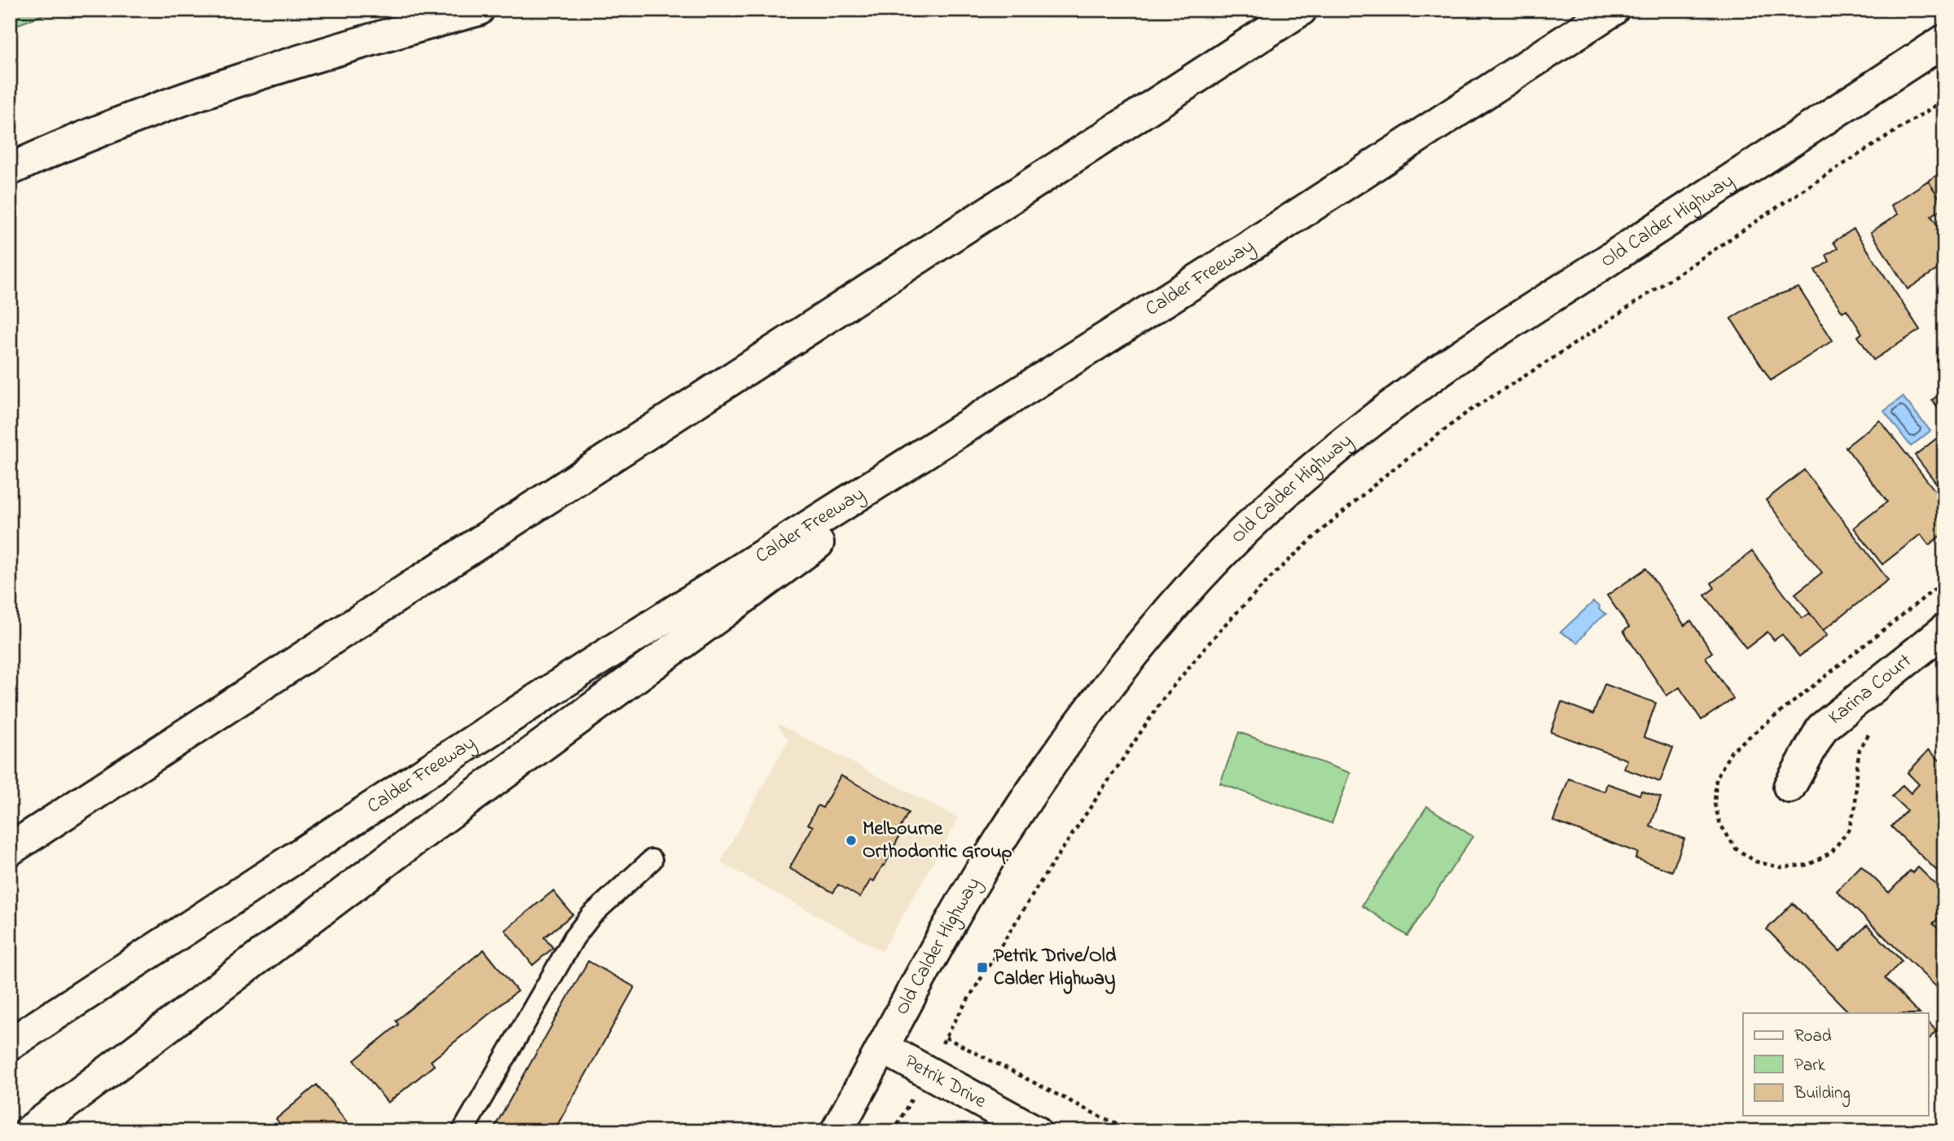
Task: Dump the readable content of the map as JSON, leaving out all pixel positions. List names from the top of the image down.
{
  "streets": {
    "main road": [
      "Old Calder Highway",
      "Calder Freeway",
      "Karina Court",
      "Petrik Drive"
    ]
  },
  "crossings": [
    ["Old Calder Highway", "Petrik Drive"]
  ],
  "places": {
    "other": ["Melbourne Orthodontic Group"],
    "transit": ["Petrik Drive/Old Calder Highway"]
  },
  "legend": ["Road", "Park", "Building"]
}
